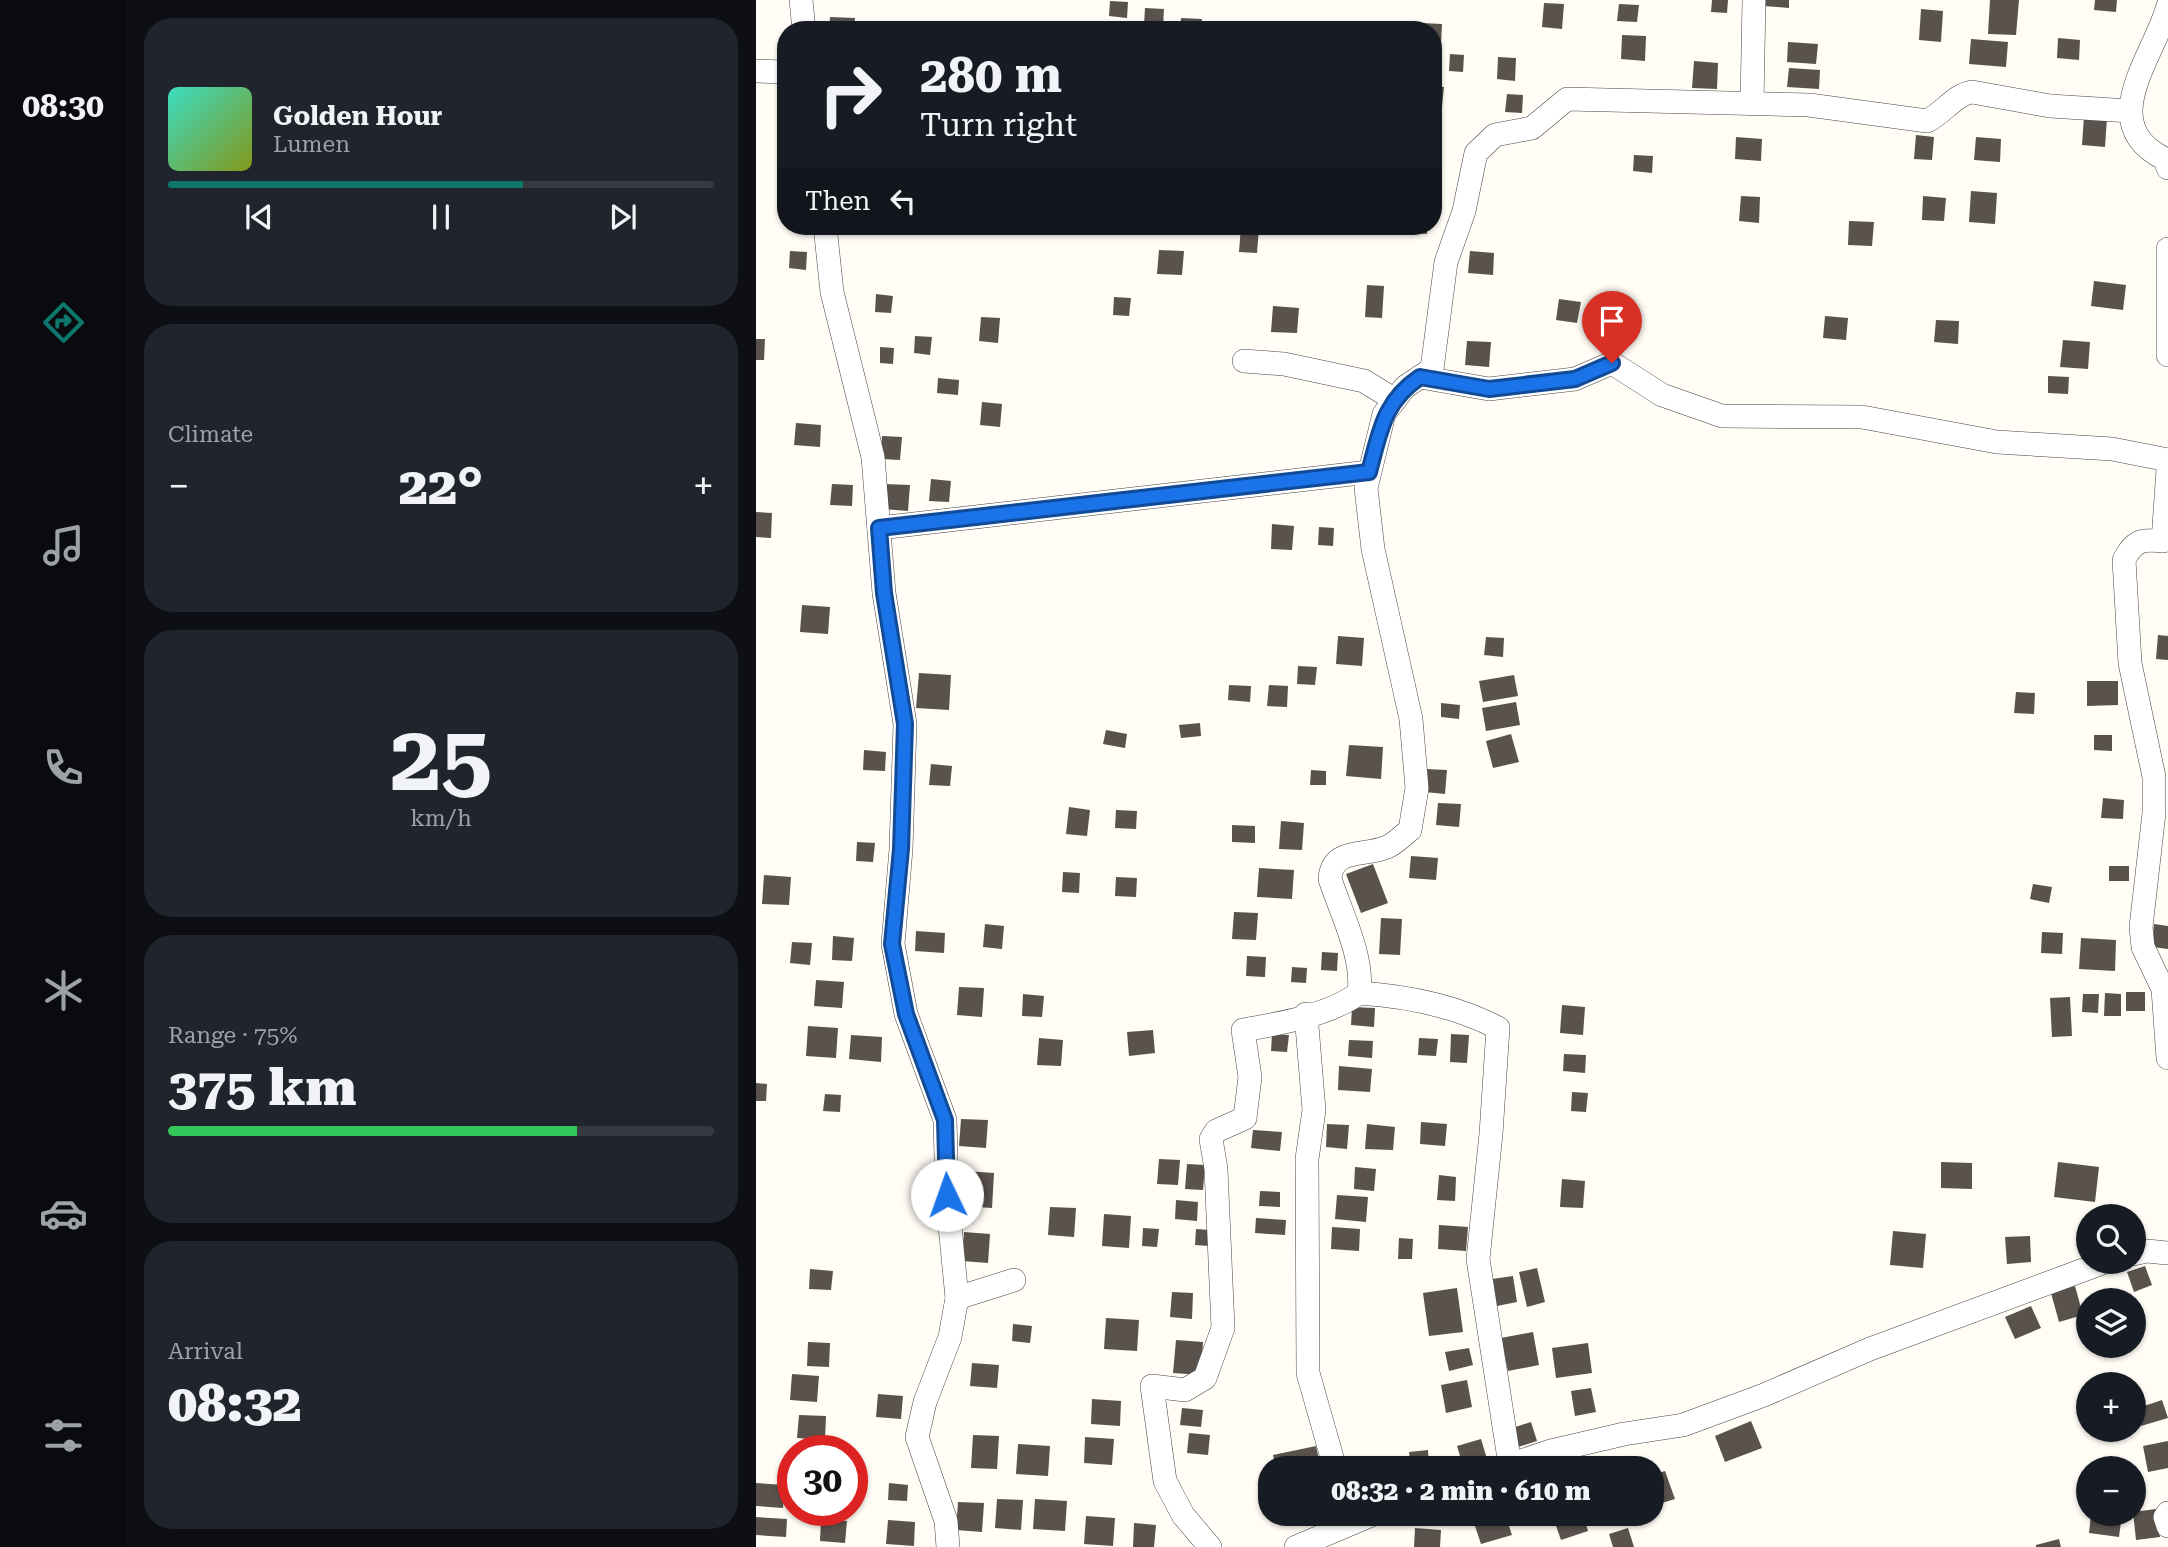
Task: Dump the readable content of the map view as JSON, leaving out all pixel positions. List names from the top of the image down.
{
  "page": {
    "tabs": "08:30",
    "turn": ["280 m", "Turn right"],
    "song": ["Golden Hour", "Lumen"],
    "then": "Then",
    "tile": [
      "Climate",
      ["25", "km/h"],
      ["Range · 75%", "375 km"],
      ["Arrival", "08:32"]
    ],
    "heat": ["−", "22°", "+"],
    "map_buttons": ["+", "−"],
    "limit": "30",
    "trip": "08:32 · 2 min · 610 m"
  }
}
